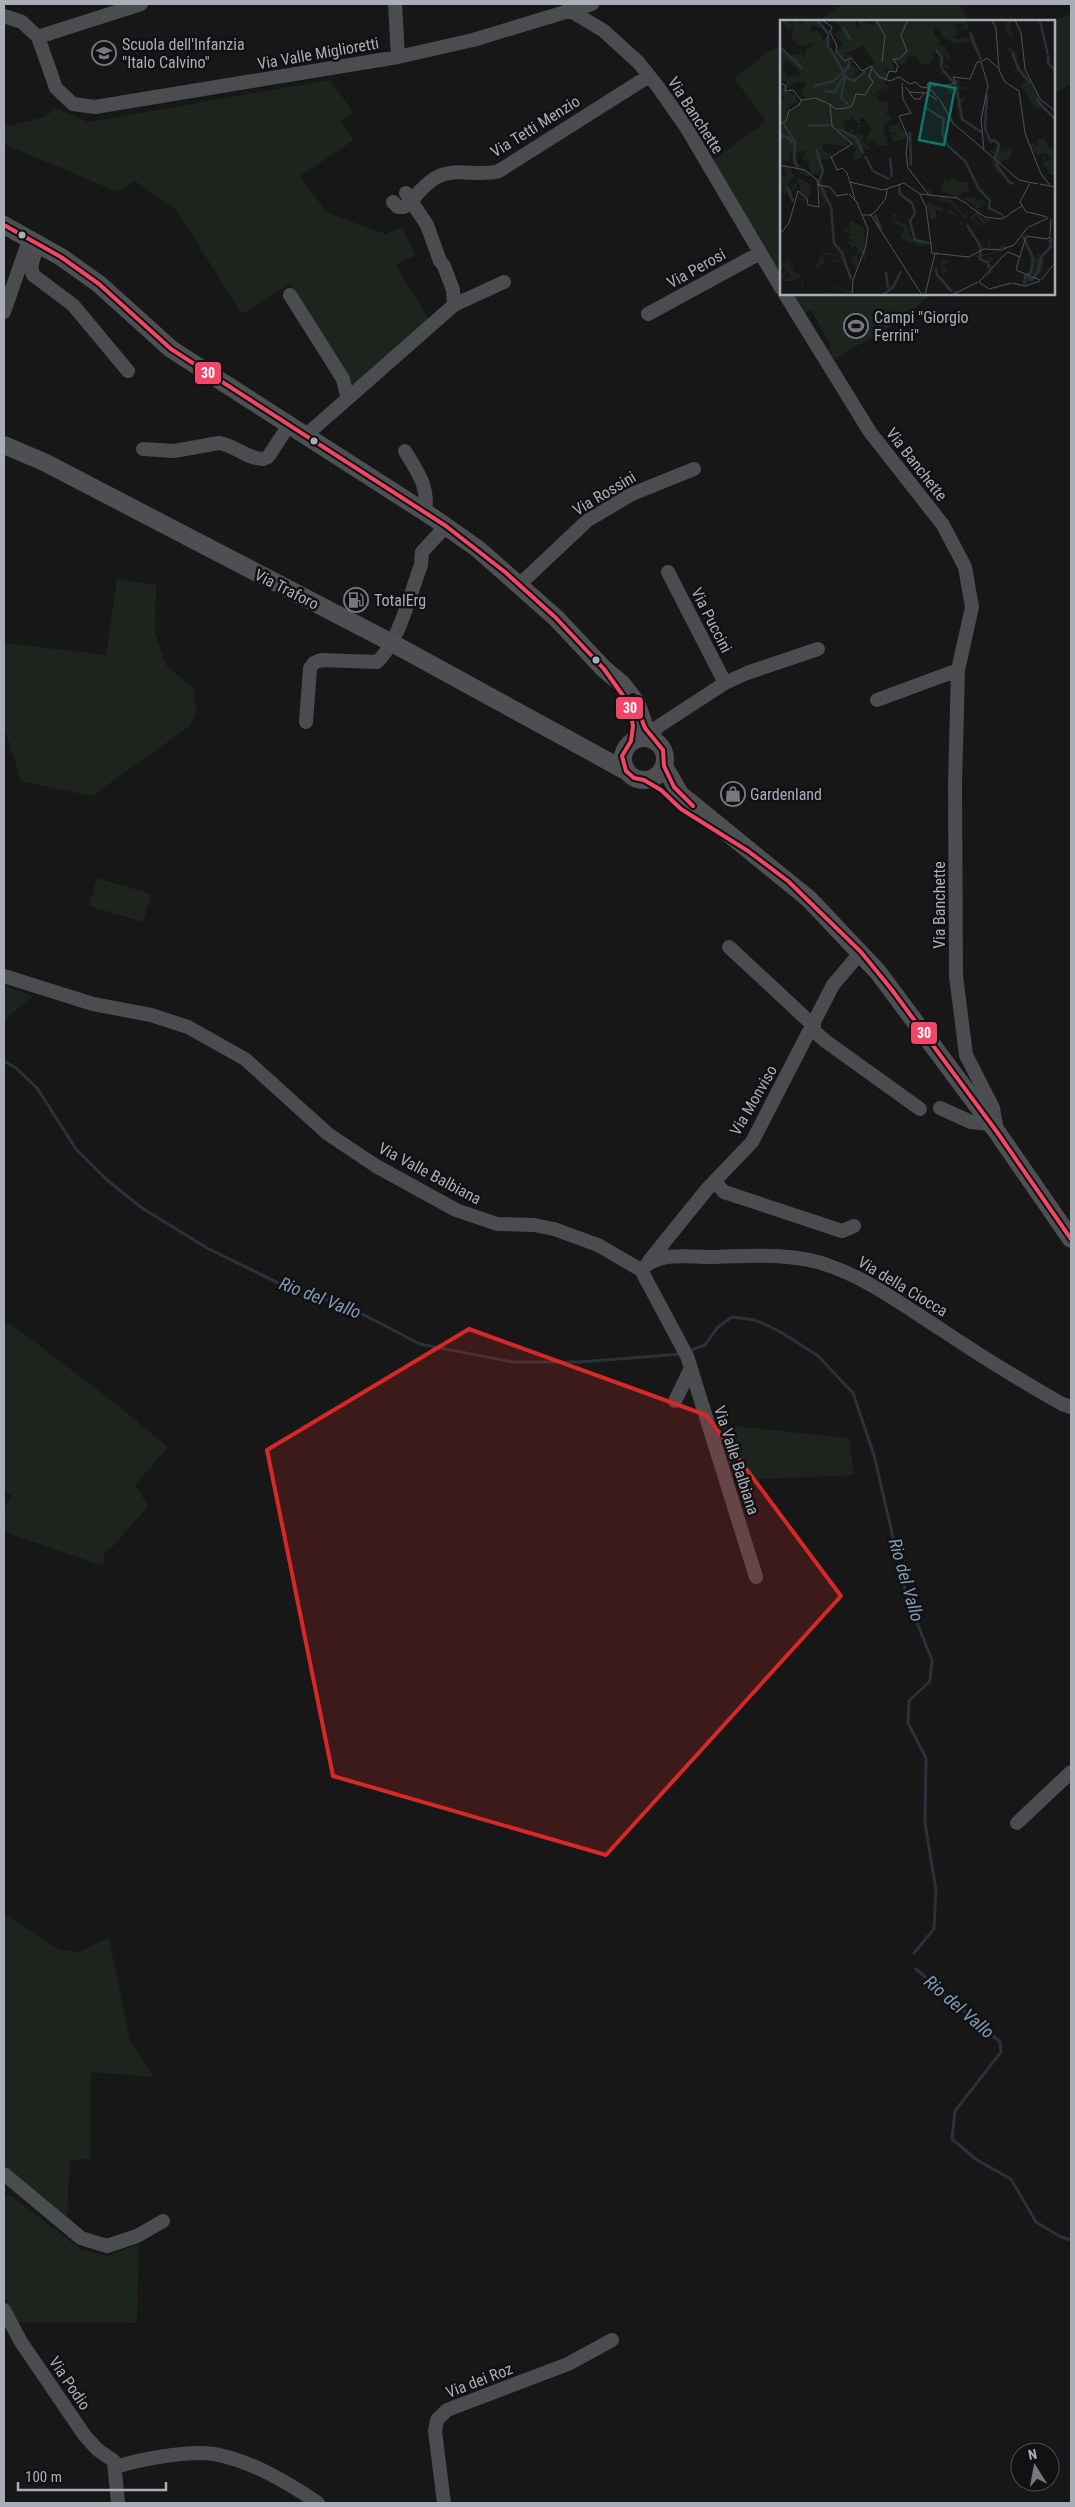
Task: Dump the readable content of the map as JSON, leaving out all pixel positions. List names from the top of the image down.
{
  "streets": {
    "main road": ["Via Traforo"],
    "street": [
      "Via Valle Miglioretti",
      "Via Banchette",
      "Via Tetti Menzio",
      "Via Perosi",
      "Via Rossini",
      "Via Puccini",
      "Via Monviso",
      "Via Valle Balbiana",
      "Via della Ciocca",
      "Via dei Roz",
      "Via Podio"
    ]
  },
  "crossings": [
    ["Via Valle Miglioretti", "Via Banchette"],
    ["Via Banchette", "Via Tetti Menzio"],
    ["Via Banchette", "Via Perosi"],
    ["Via Monviso", "Via Valle Balbiana"],
    ["Via Monviso", "Via della Ciocca"],
    ["Via Valle Balbiana", "Via della Ciocca"]
  ],
  "water": ["Rio del Vallo"],
  "places": {
    "school or university": ["Scuola dell'Infanzia \"Italo Calvino\""],
    "sports": ["Campi \"Giorgio Ferrini\""],
    "fuel station": ["TotalErg"],
    "shop": ["Gardenland"]
  },
  "lines": ["transit line 30"],
  "scale_bar": "100 m",
  "north": "top"
}
